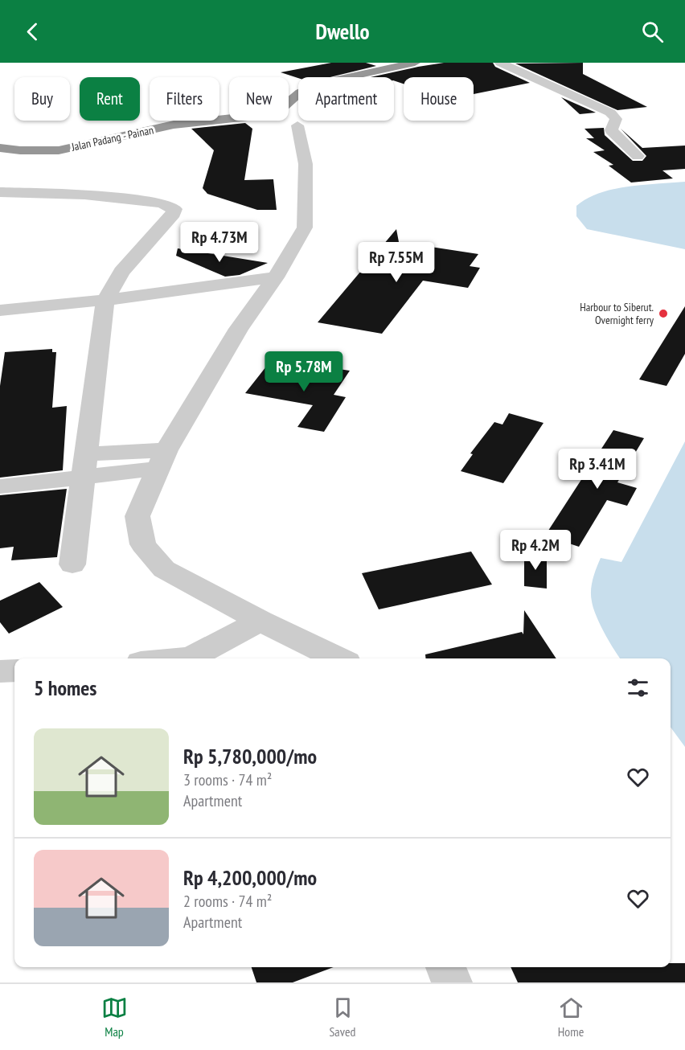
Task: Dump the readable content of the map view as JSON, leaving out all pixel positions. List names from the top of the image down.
{
  "streets": {
    "highway": ["Jalan Padang - Painan"]
  },
  "places": ["Harbour to Siberut. Overnight ferry"],
  "page": {
    "header": "Dwello",
    "chip": [
      "Buy",
      "Rent",
      "Filters",
      "New",
      "Apartment",
      "House"
    ],
    "price": [
      "Rp 4.73M",
      "Rp 7.55M",
      "Rp 5.78M",
      "Rp 3.41M",
      "Rp 4.2M"
    ],
    "heading": "5 homes",
    "list": [
      {
        "name": "Rp 5,780,000/mo",
        "note": "3 rooms · 74 m² · Apartment"
      },
      {
        "name": "Rp 4,200,000/mo",
        "note": "2 rooms · 74 m² · Apartment"
      }
    ],
    "tabs": ["Map", "Saved", "Home"]
  }
}
